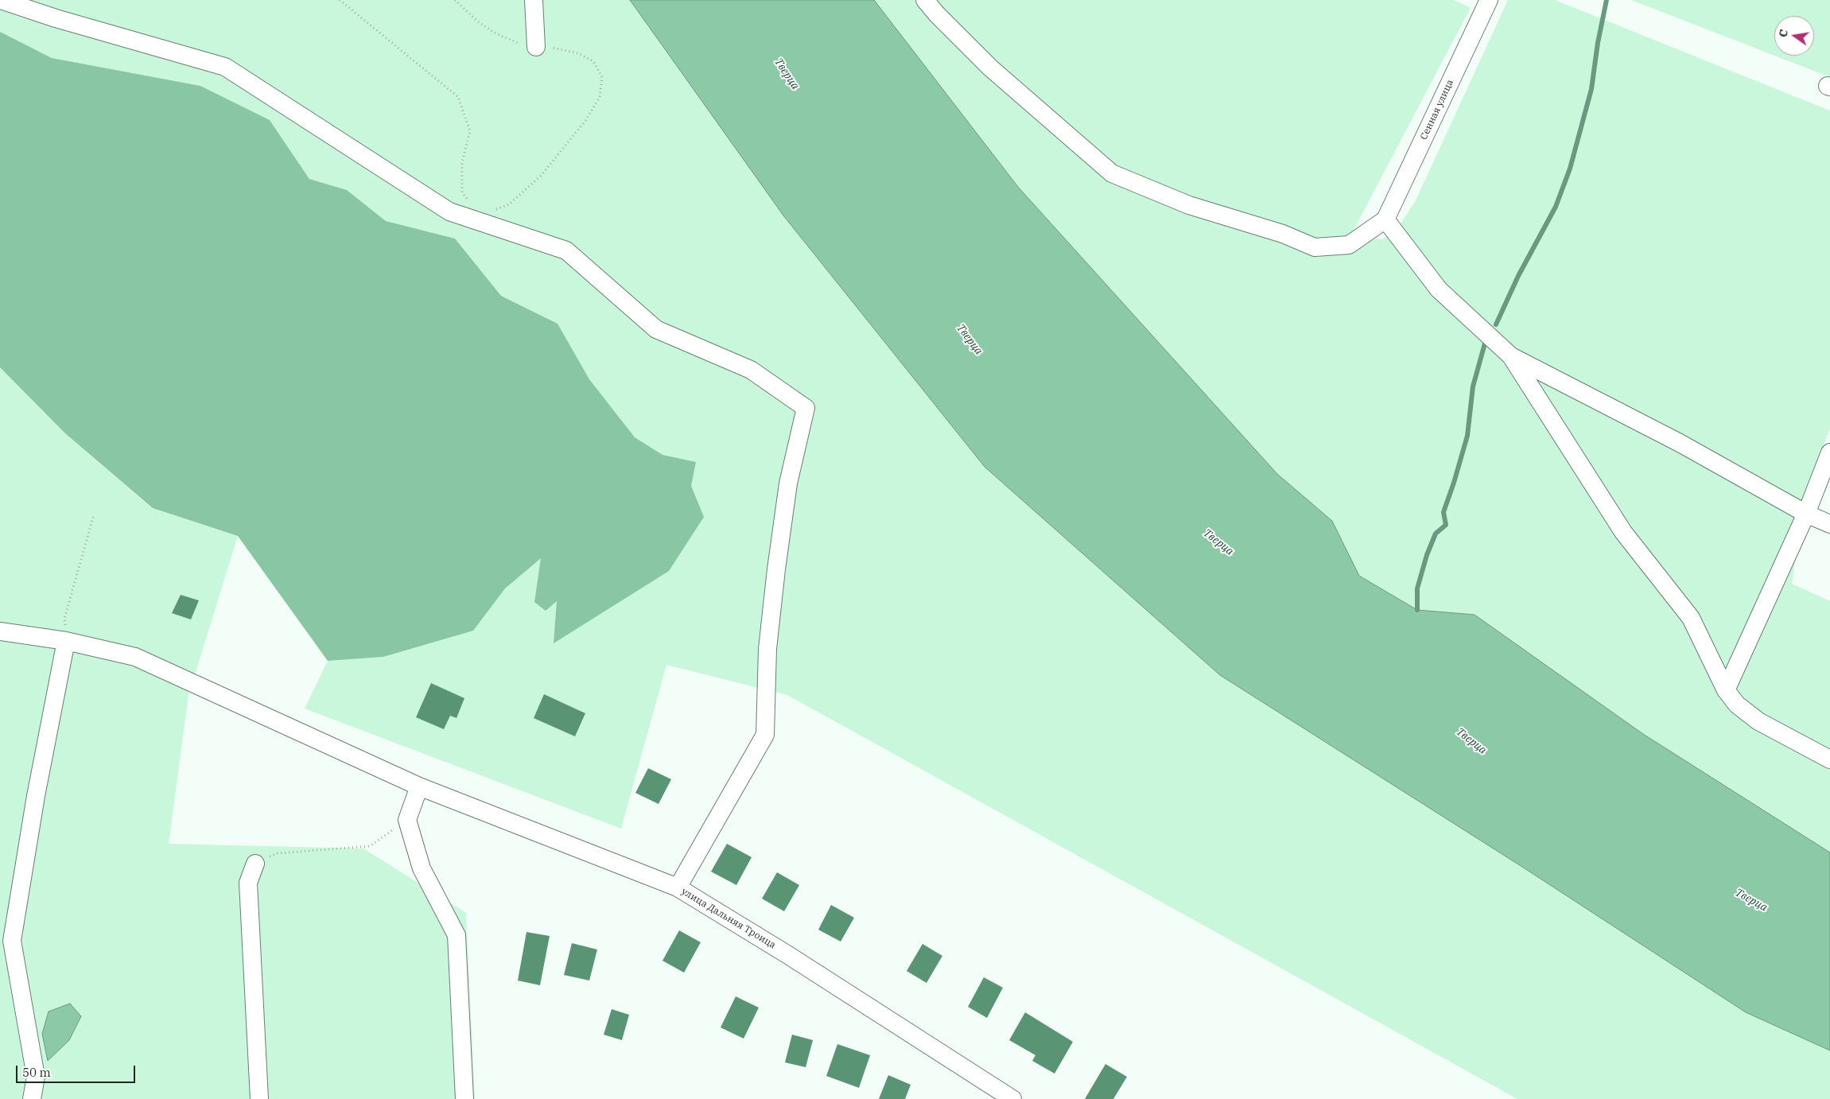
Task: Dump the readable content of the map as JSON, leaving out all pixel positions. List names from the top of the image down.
{
  "streets": {
    "street": ["Сенная улица", "улица Дальняя Троица"]
  },
  "water": ["Тверца"],
  "scale_bar": "50 m",
  "north": "left"
}
